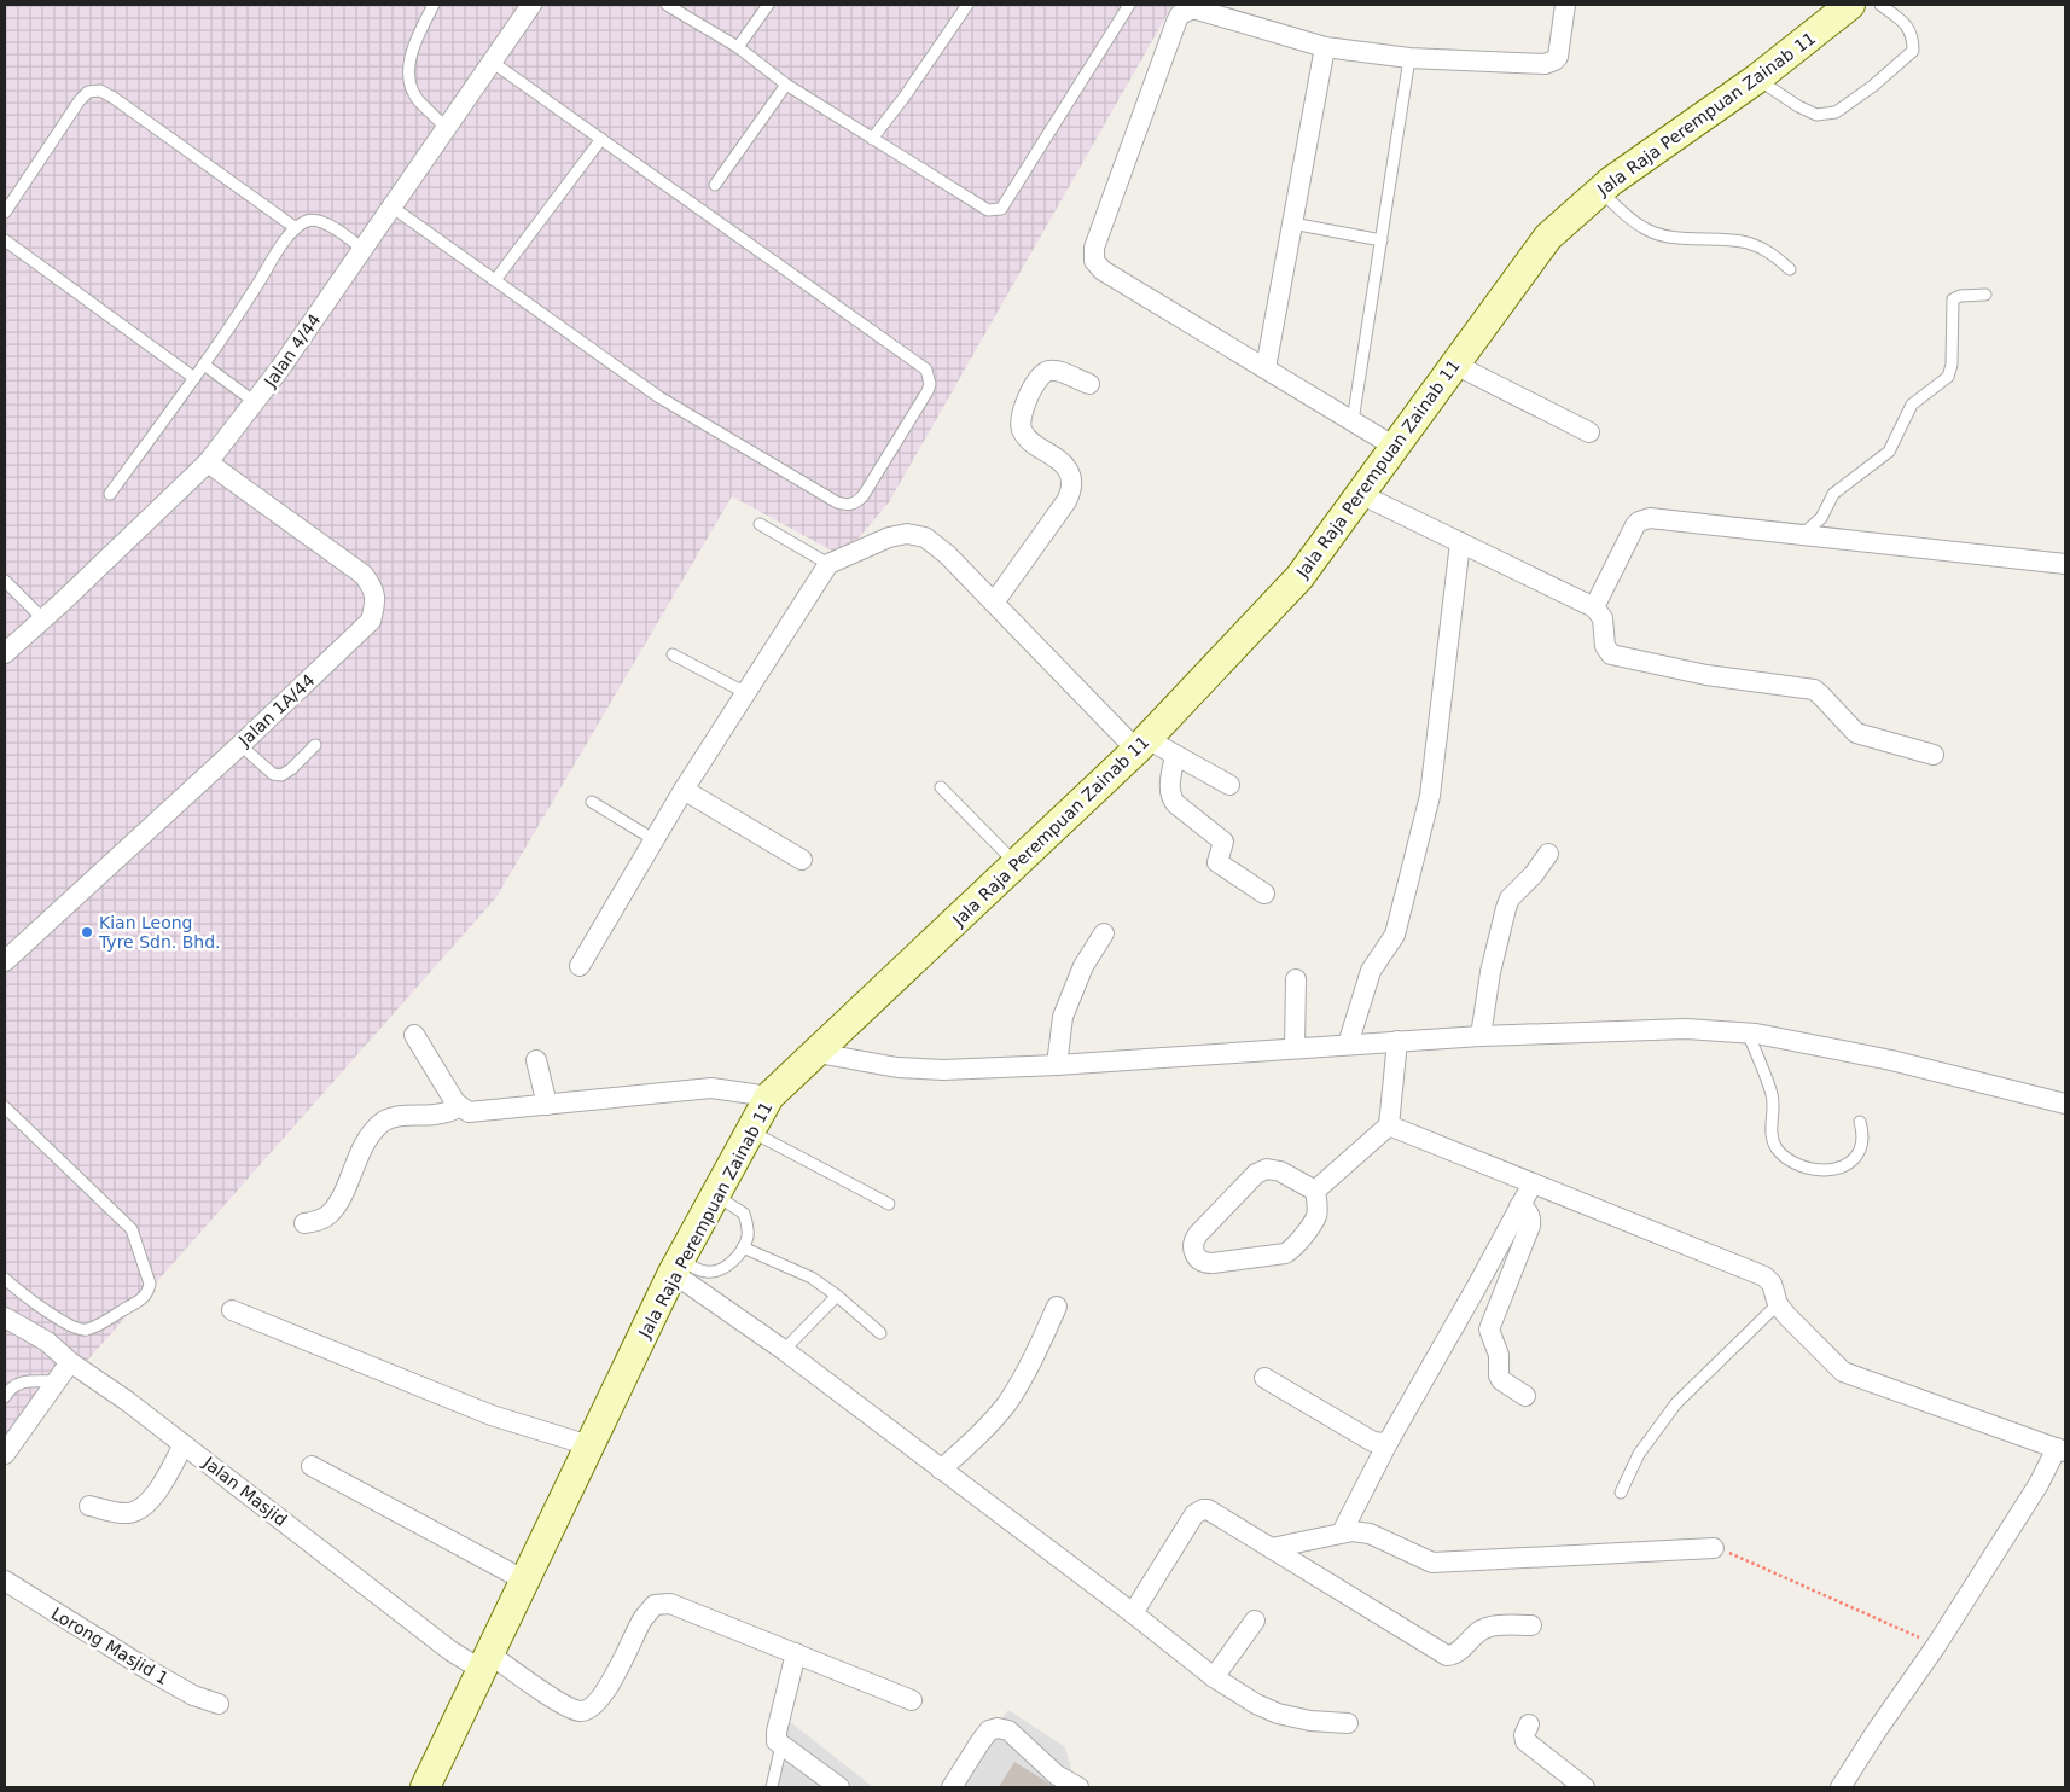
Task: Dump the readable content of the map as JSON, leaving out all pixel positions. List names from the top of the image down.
{
  "streets": {
    "main road": ["Jala Raja Perempuan Zainab 11"],
    "street": [
      "Jalan 4/44",
      "Jalan 1A/44",
      "Jalan Masjid",
      "Lorong Masjid 1"
    ]
  },
  "crossings": [
    ["Jala Raja Perempuan Zainab 11", "Jalan Masjid"],
    ["Jalan 4/44", "Jalan 1A/44"]
  ],
  "places": ["Kian Leong Tyre Sdn. Bhd."]
}
